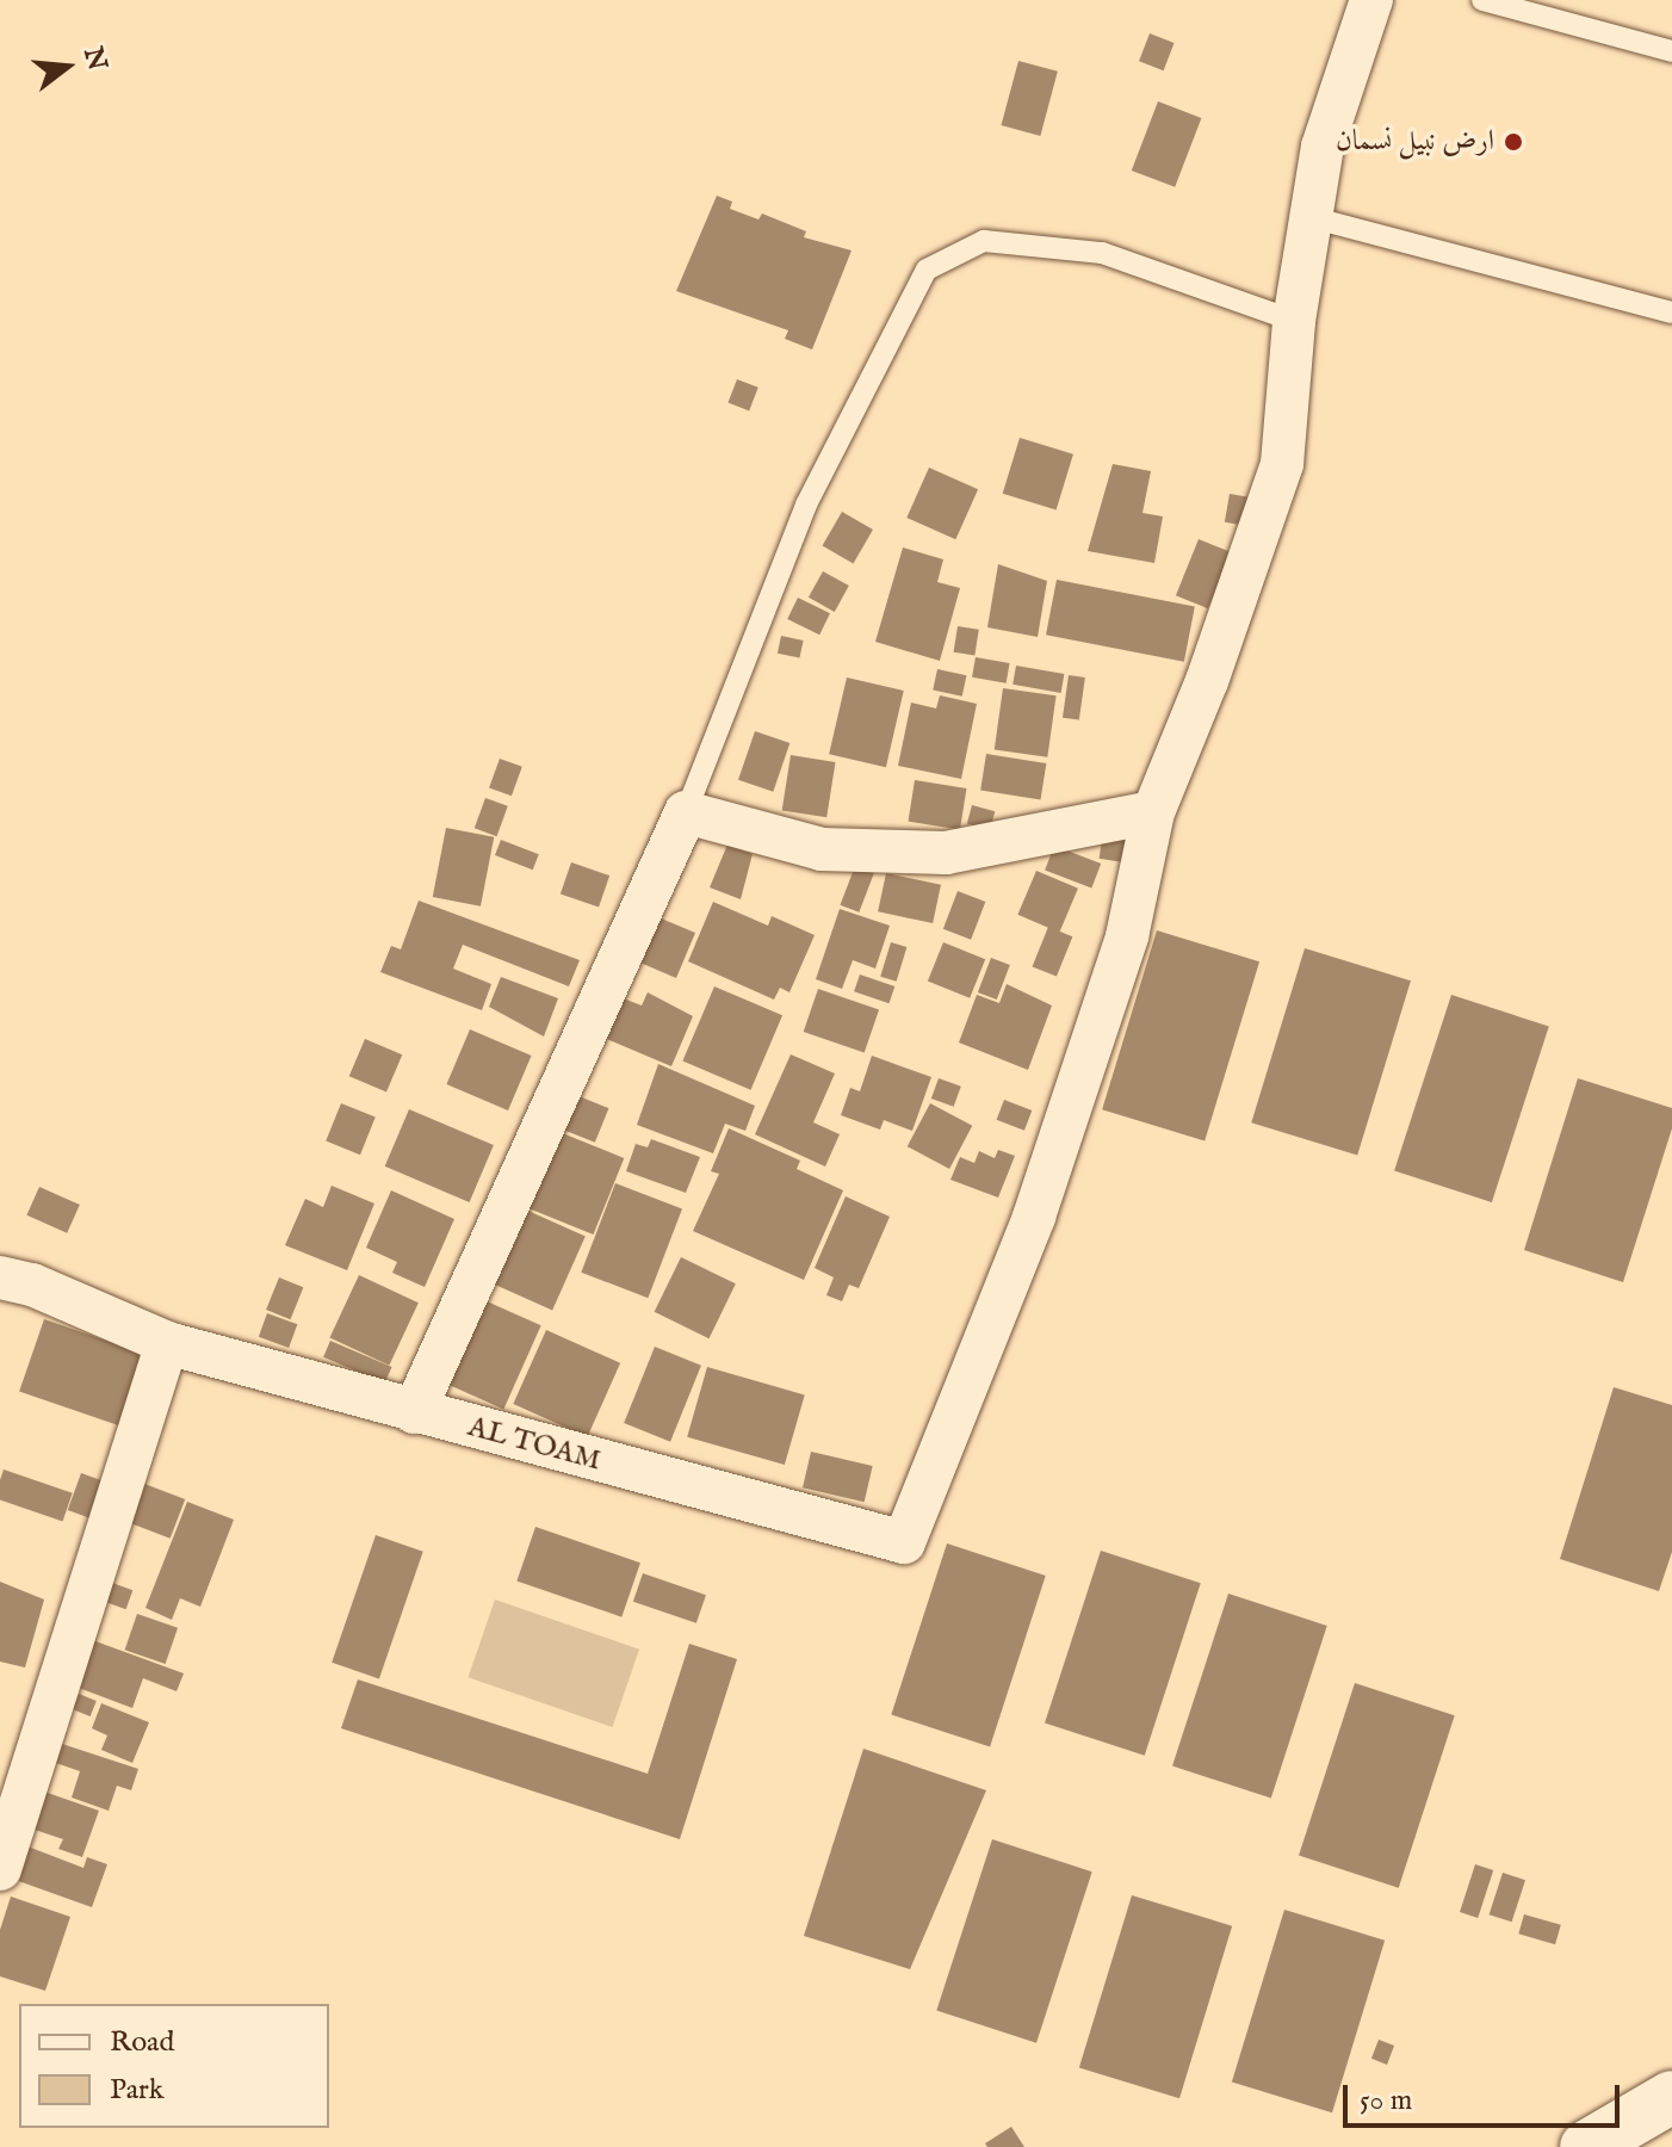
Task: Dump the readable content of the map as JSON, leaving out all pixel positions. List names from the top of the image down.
{
  "streets": {
    "street": ["AL TOAM"]
  },
  "places": ["ارض نبيل نسمان"],
  "legend": ["Road", "Park"],
  "scale_bar": "50 m",
  "north": "right"
}
